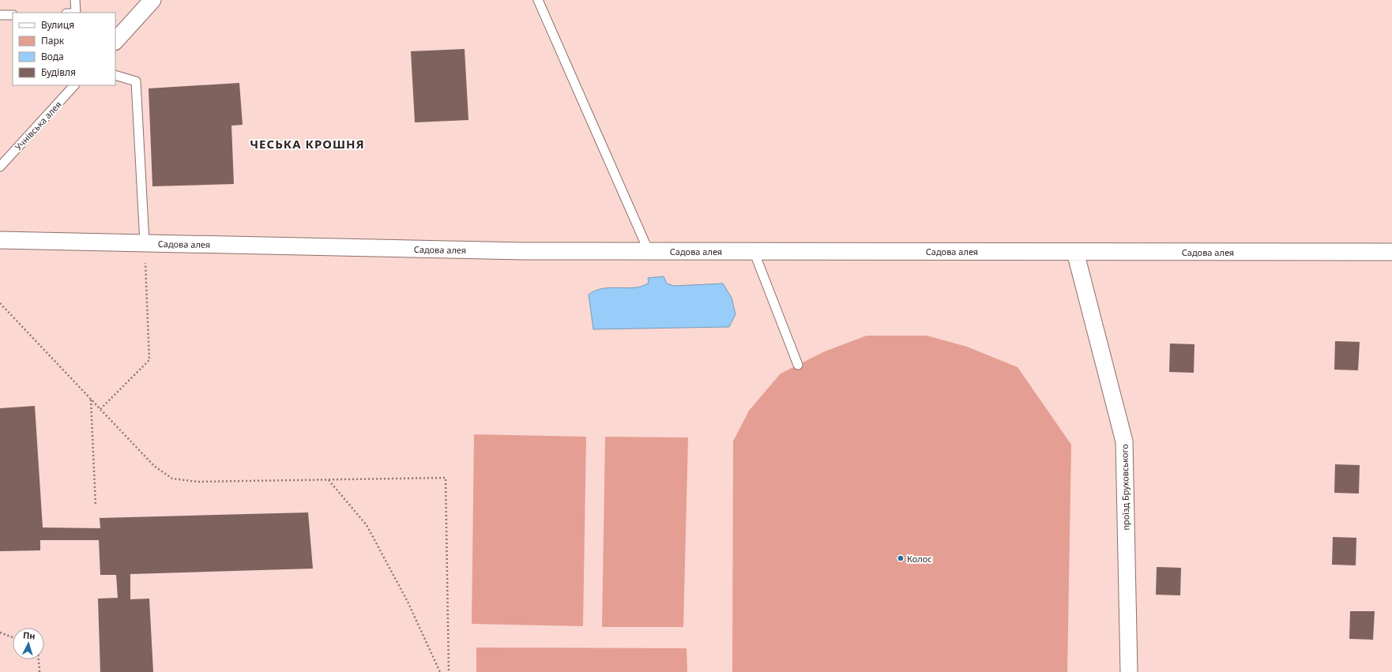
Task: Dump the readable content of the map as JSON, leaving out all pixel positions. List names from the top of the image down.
{
  "streets": {
    "street": ["Садова алея", "проїзд Бруховського"],
    "lane": ["Учнівська алея"]
  },
  "crossings": [
    ["Садова алея", "проїзд Бруховського"]
  ],
  "districts": ["ЧЕСЬКА КРОШНЯ"],
  "places": ["Колос"],
  "legend": [
    "Вулиця",
    "Парк",
    "Вода",
    "Будівля"
  ],
  "north": "top"
}
